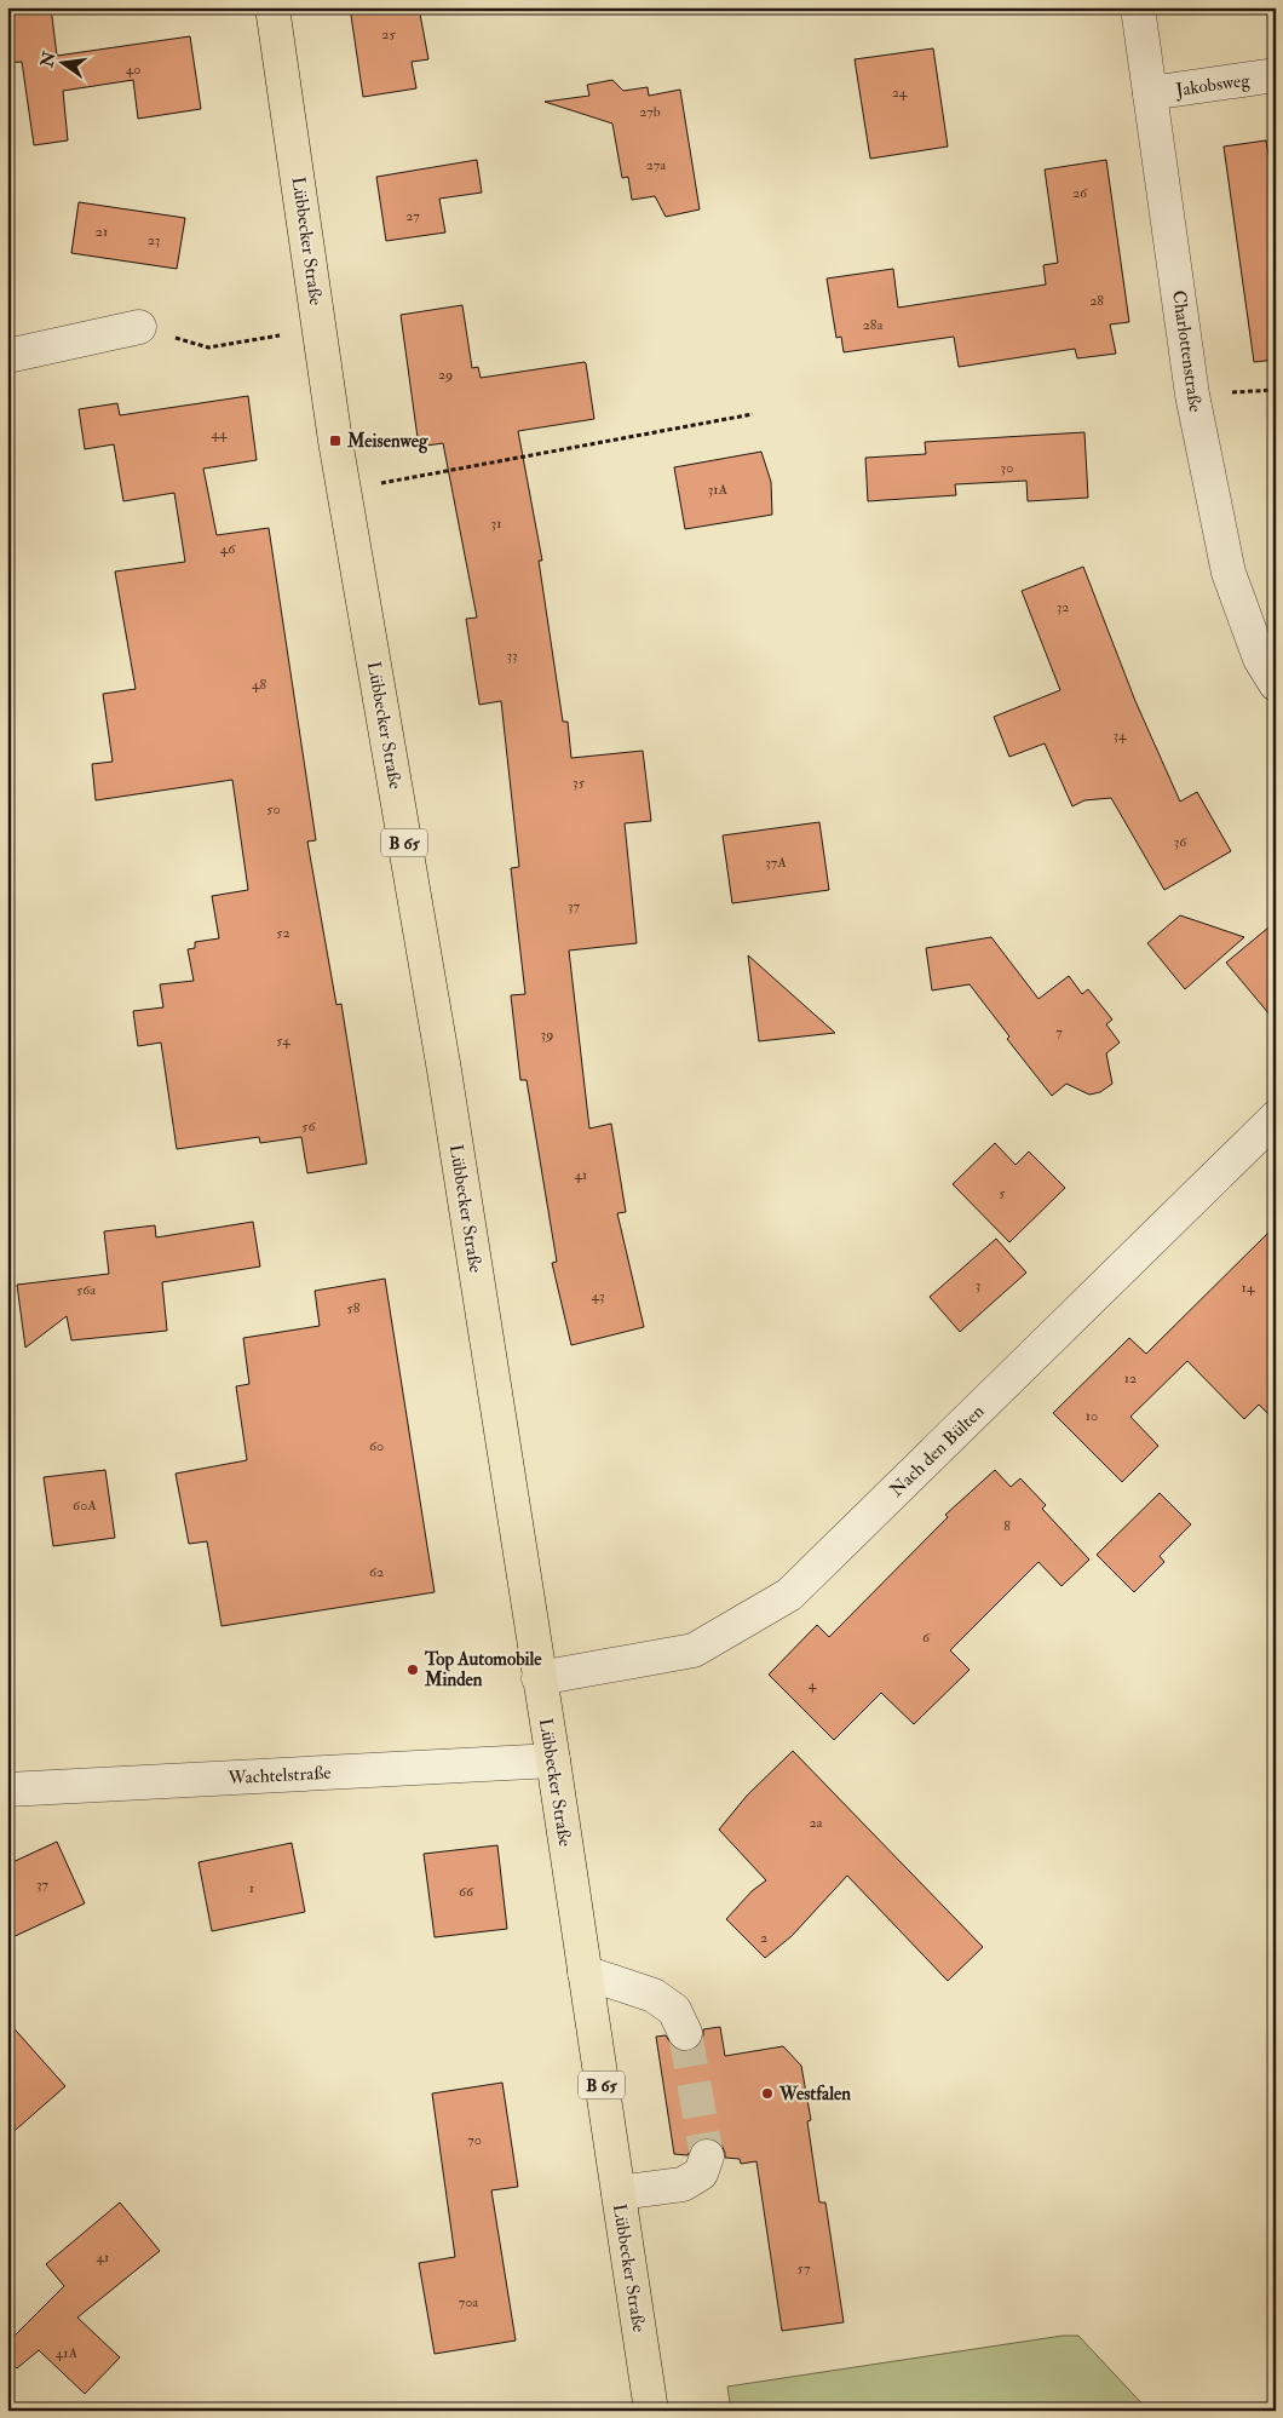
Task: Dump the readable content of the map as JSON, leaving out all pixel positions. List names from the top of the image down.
{
  "streets": {
    "main road": ["Lübbecker Straße", "B 65"],
    "street": [
      "Jakobsweg",
      "Charlottenstraße",
      "Nach den Bülten",
      "Wachtelstraße"
    ]
  },
  "crossings": [
    ["Jakobsweg", "Charlottenstraße"],
    ["Lübbecker Straße", "Nach den Bülten"],
    ["Lübbecker Straße", "Wachtelstraße"]
  ],
  "places": {
    "transit": ["Meisenweg"],
    "other": ["Top Automobile Minden", "Westfalen"]
  },
  "house_numbers": [
    "25",
    "40",
    "24",
    "27b",
    "27a",
    "26",
    "27",
    "21",
    "23",
    "28",
    "28a",
    "29",
    "44",
    "30",
    "31A",
    "31",
    "46",
    "32",
    "33",
    "48",
    "34",
    "35",
    "50",
    "36",
    "37A",
    "37",
    "52",
    "7",
    "39",
    "54",
    "56",
    "41",
    "5",
    "3",
    "14",
    "56a",
    "43",
    "58",
    "12",
    "10",
    "60",
    "60A",
    "8",
    "62",
    "6",
    "4",
    "2a",
    "37",
    "1",
    "66",
    "2",
    "70",
    "41",
    "57",
    "70a",
    "41A"
  ],
  "north": "left"
}
